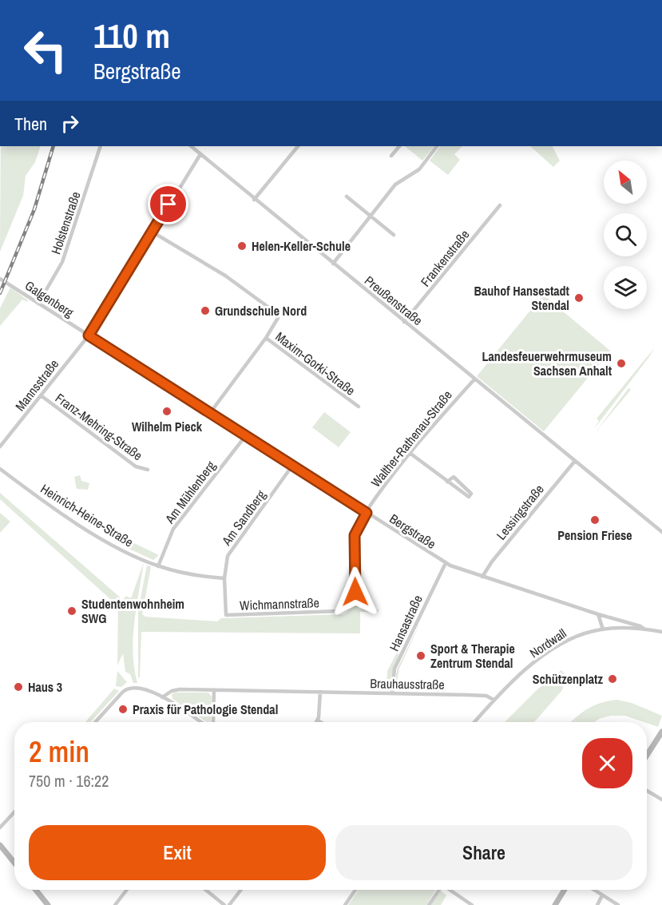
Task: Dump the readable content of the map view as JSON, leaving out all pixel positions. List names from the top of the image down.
{
  "streets": {
    "street": [
      "Holstenstraße",
      "Frankenstraße",
      "Galgenberg",
      "Preußenstraße",
      "Maxim-Gorki-Straße",
      "Mannsstraße",
      "Franz-Mehring-Straße",
      "Walther-Rathenau-Straße",
      "Am Mühlenberg",
      "Lessingstraße",
      "Heinrich-Heine-Straße",
      "Am Sandberg",
      "Bergstraße",
      "Wichmannstraße",
      "Hansastraße",
      "Nordwall",
      "Brauhausstraße"
    ]
  },
  "crossings": [
    ["Holstenstraße", "Galgenberg"],
    ["Frankenstraße", "Preußenstraße"],
    ["Galgenberg", "Mannsstraße"],
    ["Galgenberg", "Bergstraße"],
    ["Preußenstraße", "Mannsstraße"],
    ["Preußenstraße", "Walther-Rathenau-Straße"],
    ["Preußenstraße", "Lessingstraße"],
    ["Maxim-Gorki-Straße", "Mannsstraße"],
    ["Mannsstraße", "Franz-Mehring-Straße"],
    ["Mannsstraße", "Bergstraße"],
    ["Walther-Rathenau-Straße", "Bergstraße"],
    ["Walther-Rathenau-Straße", "Wichmannstraße"],
    ["Am Mühlenberg", "Heinrich-Heine-Straße"],
    ["Am Mühlenberg", "Bergstraße"],
    ["Lessingstraße", "Bergstraße"],
    ["Heinrich-Heine-Straße", "Am Sandberg"],
    ["Am Sandberg", "Bergstraße"],
    ["Am Sandberg", "Wichmannstraße"],
    ["Bergstraße", "Wichmannstraße"],
    ["Bergstraße", "Hansastraße"],
    ["Bergstraße", "Nordwall"],
    ["Hansastraße", "Brauhausstraße"],
    ["Nordwall", "Brauhausstraße"]
  ],
  "places": [
    "Helen-Keller-Schule",
    "Bauhof Hansestadt Stendal",
    "Grundschule Nord",
    "Landesfeuerwehrmuseum Sachsen Anhalt",
    "Wilhelm Pieck",
    "Pension Friese",
    "Studentenwohnheim SWG",
    "Sport & Therapie Zentrum Stendal",
    "Schützenplatz",
    "Haus 3",
    "Praxis für Pathologie Stendal"
  ],
  "north": "top left",
  "page": {
    "turn": ["110 m", "Bergstraße"],
    "then": "Then",
    "heading": ["2 min", "750 m · 16:22"],
    "buttons": ["Exit", "Share"]
  }
}
